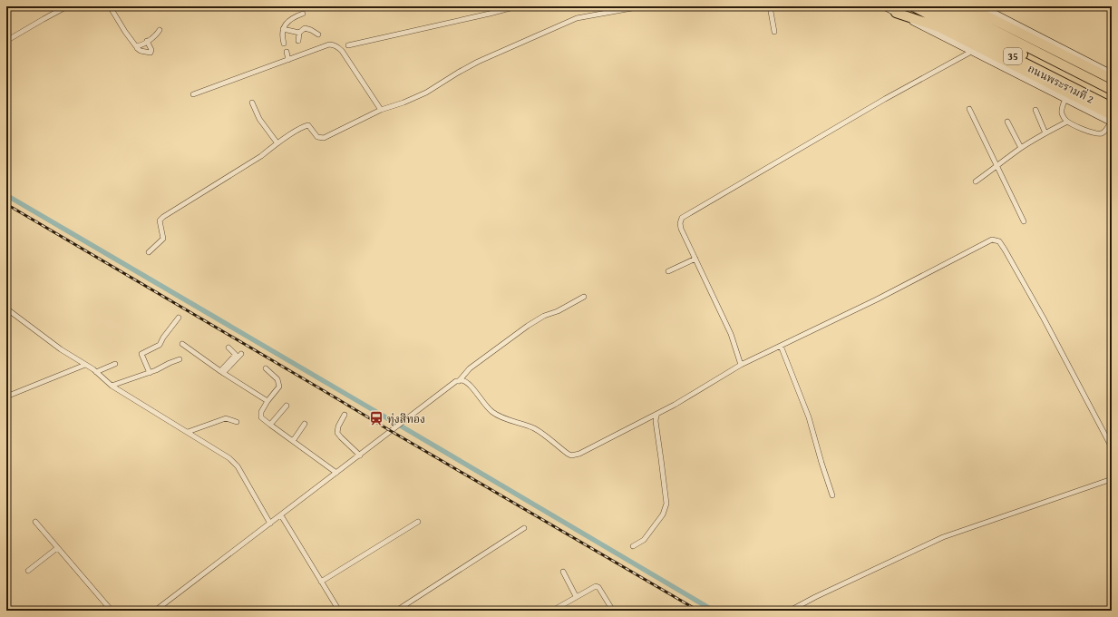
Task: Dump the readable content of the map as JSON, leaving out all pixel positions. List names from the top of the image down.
{
  "streets": {
    "highway": ["35", "ถนนพระรามที่ 2"]
  },
  "places": {
    "station": ["ทุ่งสีทอง"]
  }
}
